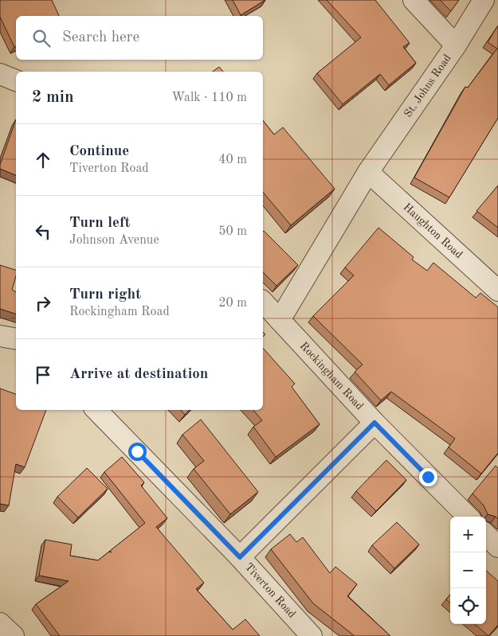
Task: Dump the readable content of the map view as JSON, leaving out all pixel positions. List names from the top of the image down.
{
  "streets": {
    "street": [
      "St. Johns Road",
      "Haughton Road",
      "Rockingham Road",
      "Tiverton Road"
    ]
  },
  "crossings": [
    ["St. Johns Road", "Haughton Road"],
    ["St. Johns Road", "Rockingham Road"]
  ],
  "page": {
    "search": "Search here",
    "heading": ["2 min", "Walk · 110 m"],
    "list": [
      ["Continue", "Tiverton Road", "40 m"],
      ["Turn left", "Johnson Avenue", "50 m"],
      ["Turn right", "Rockingham Road", "20 m"],
      "Arrive at destination"
    ],
    "map_buttons": ["+", "−"]
  }
}
